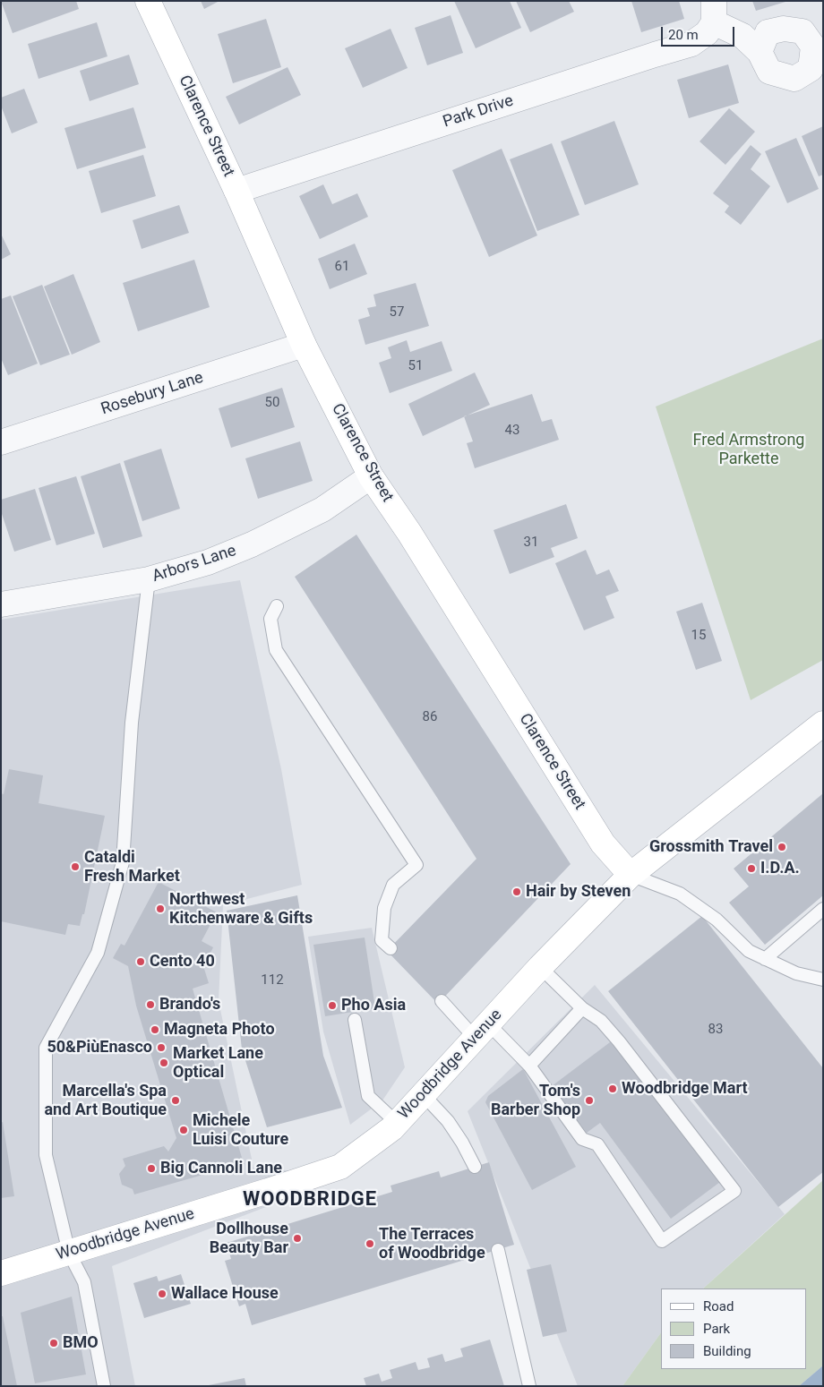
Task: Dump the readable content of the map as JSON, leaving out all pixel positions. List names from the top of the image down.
{
  "streets": {
    "street": [
      "Park Drive",
      "Clarence Street",
      "Rosebury Lane",
      "Arbors Lane",
      "Woodbridge Avenue"
    ]
  },
  "crossings": [
    ["Park Drive", "Clarence Street"],
    ["Clarence Street", "Rosebury Lane"],
    ["Clarence Street", "Arbors Lane"],
    ["Clarence Street", "Woodbridge Avenue"]
  ],
  "districts": ["WOODBRIDGE"],
  "parks": ["Fred Armstrong Parkette"],
  "places": [
    "Grossmith Travel",
    "Cataldi Fresh Market",
    "I.D.A.",
    "Hair by Steven",
    "Northwest Kitchenware & Gifts",
    "Cento 40",
    "Brando's",
    "Pho Asia",
    "Magneta Photo",
    "50&PiùEnasco",
    "Market Lane Optical",
    "Woodbridge Mart",
    "Marcella's Spa and Art Boutique",
    "Tom's Barber Shop",
    "Michele Luisi Couture",
    "Big Cannoli Lane",
    "Dollhouse Beauty Bar",
    "The Terraces of Woodbridge",
    "Wallace House",
    "BMO"
  ],
  "house_numbers": [
    "61",
    "57",
    "51",
    "50",
    "43",
    "31",
    "15",
    "86",
    "112",
    "83"
  ],
  "legend": ["Road", "Park", "Building"],
  "scale_bar": "20 m"
}
